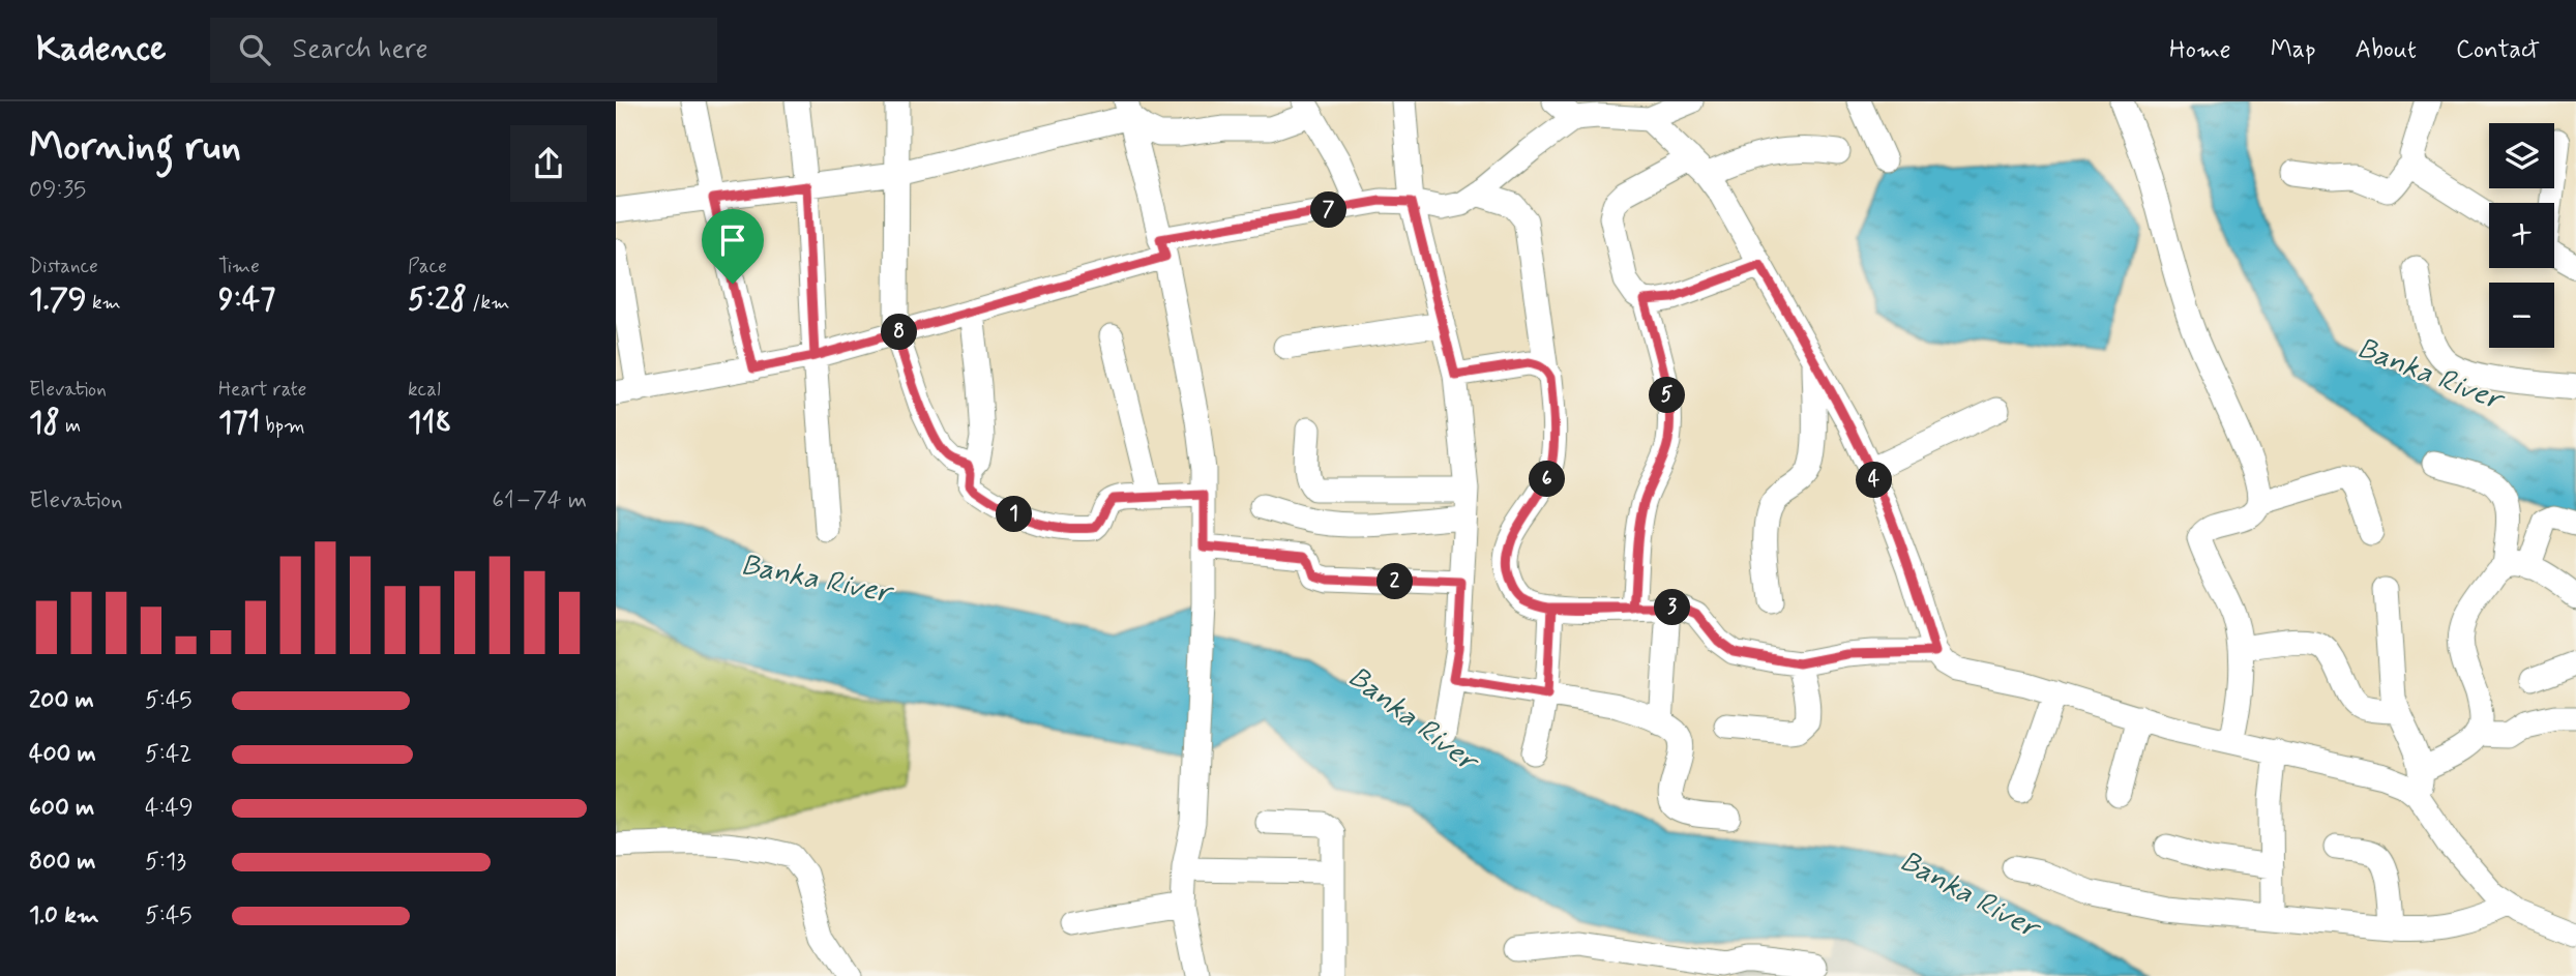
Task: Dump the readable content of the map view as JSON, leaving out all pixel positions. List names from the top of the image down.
{
  "water": ["Banka River"],
  "page": {
    "header": "Kadence",
    "search": "Search here",
    "nav": [
      "Home",
      "Map",
      "About",
      "Contact"
    ],
    "heading": ["Morning run", "09:35"],
    "map_buttons": ["+", "−"],
    "pins": [
      "7",
      "8",
      "5",
      "6",
      "4",
      "1",
      "2",
      "3"
    ],
    "stats": [
      ["Distance", "1.79 km"],
      ["Time", "9:47"],
      ["Pace", "5:28 /km"],
      ["Elevation", "18 m"],
      ["Heart rate", "171 bpm"],
      ["kcal", "118"]
    ],
    "chart": ["Elevation", "61–74 m"],
    "list": [
      {
        "name": "200 m",
        "note": "5:45"
      },
      {
        "name": "400 m",
        "note": "5:42"
      },
      {
        "name": "600 m",
        "note": "4:49"
      },
      {
        "name": "800 m",
        "note": "5:13"
      },
      {
        "name": "1.0 km",
        "note": "5:45"
      }
    ]
  }
}
